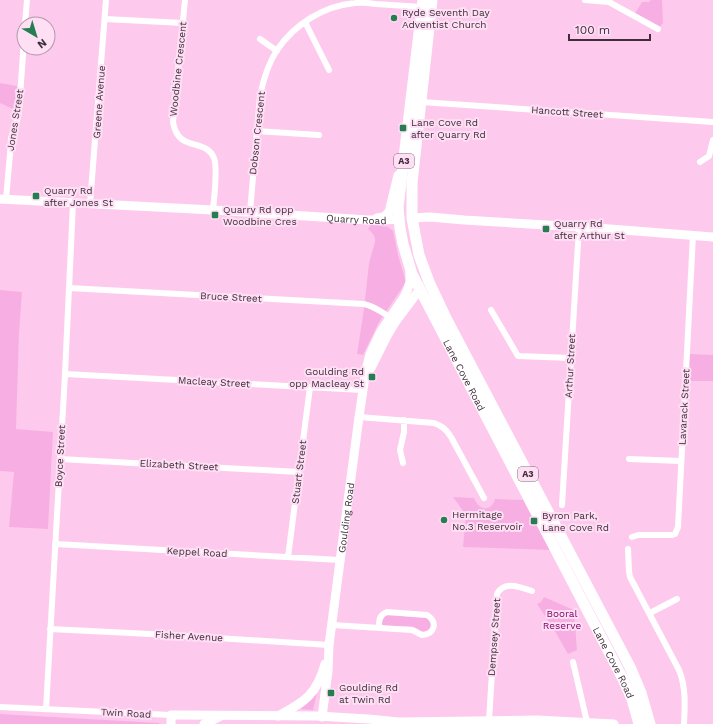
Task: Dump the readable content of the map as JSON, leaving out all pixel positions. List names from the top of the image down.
{
  "streets": {
    "highway": ["A3", "Quarry Road", "Lane Cove Road"],
    "street": [
      "Woodbine Crescent",
      "Greene Avenue",
      "Hancott Street",
      "Jones Street",
      "Dobson Crescent",
      "Bruce Street",
      "Arthur Street",
      "Macleay Street",
      "Lavarack Street",
      "Boyce Street",
      "Elizabeth Street",
      "Stuart Street",
      "Goulding Road",
      "Keppel Road",
      "Fisher Avenue",
      "Dempsey Street",
      "Twin Road"
    ]
  },
  "crossings": [
    ["Woodbine Crescent", "Quarry Road"],
    ["Greene Avenue", "Quarry Road"],
    ["Hancott Street", "Lane Cove Road"],
    ["Jones Street", "Quarry Road"],
    ["Dobson Crescent", "Quarry Road"],
    ["Dobson Crescent", "Lane Cove Road"],
    ["Quarry Road", "Arthur Street"],
    ["Quarry Road", "Lane Cove Road"],
    ["Quarry Road", "Lavarack Street"],
    ["Quarry Road", "Boyce Street"],
    ["Bruce Street", "Boyce Street"],
    ["Bruce Street", "Goulding Road"],
    ["Lane Cove Road", "Goulding Road"],
    ["Macleay Street", "Boyce Street"],
    ["Macleay Street", "Stuart Street"],
    ["Macleay Street", "Goulding Road"],
    ["Boyce Street", "Elizabeth Street"],
    ["Boyce Street", "Keppel Road"],
    ["Boyce Street", "Fisher Avenue"],
    ["Boyce Street", "Twin Road"],
    ["Elizabeth Street", "Stuart Street"],
    ["Stuart Street", "Keppel Road"],
    ["Goulding Road", "Keppel Road"],
    ["Goulding Road", "Fisher Avenue"],
    ["Goulding Road", "Twin Road"],
    ["Dempsey Street", "Twin Road"]
  ],
  "parks": ["Booral Reserve"],
  "places": {
    "other": ["Ryde Seventh Day Adventist Church", "Hermitage No.3 Reservoir"],
    "transit": [
      "Lane Cove Rd after Quarry Rd",
      "Quarry Rd after Jones St",
      "Quarry Rd opp Woodbine Cres",
      "Quarry Rd after Arthur St",
      "Goulding Rd opp Macleay St",
      "Byron Park, Lane Cove Rd",
      "Goulding Rd at Twin Rd"
    ]
  },
  "scale_bar": "100 m",
  "north": "bottom right"
}
